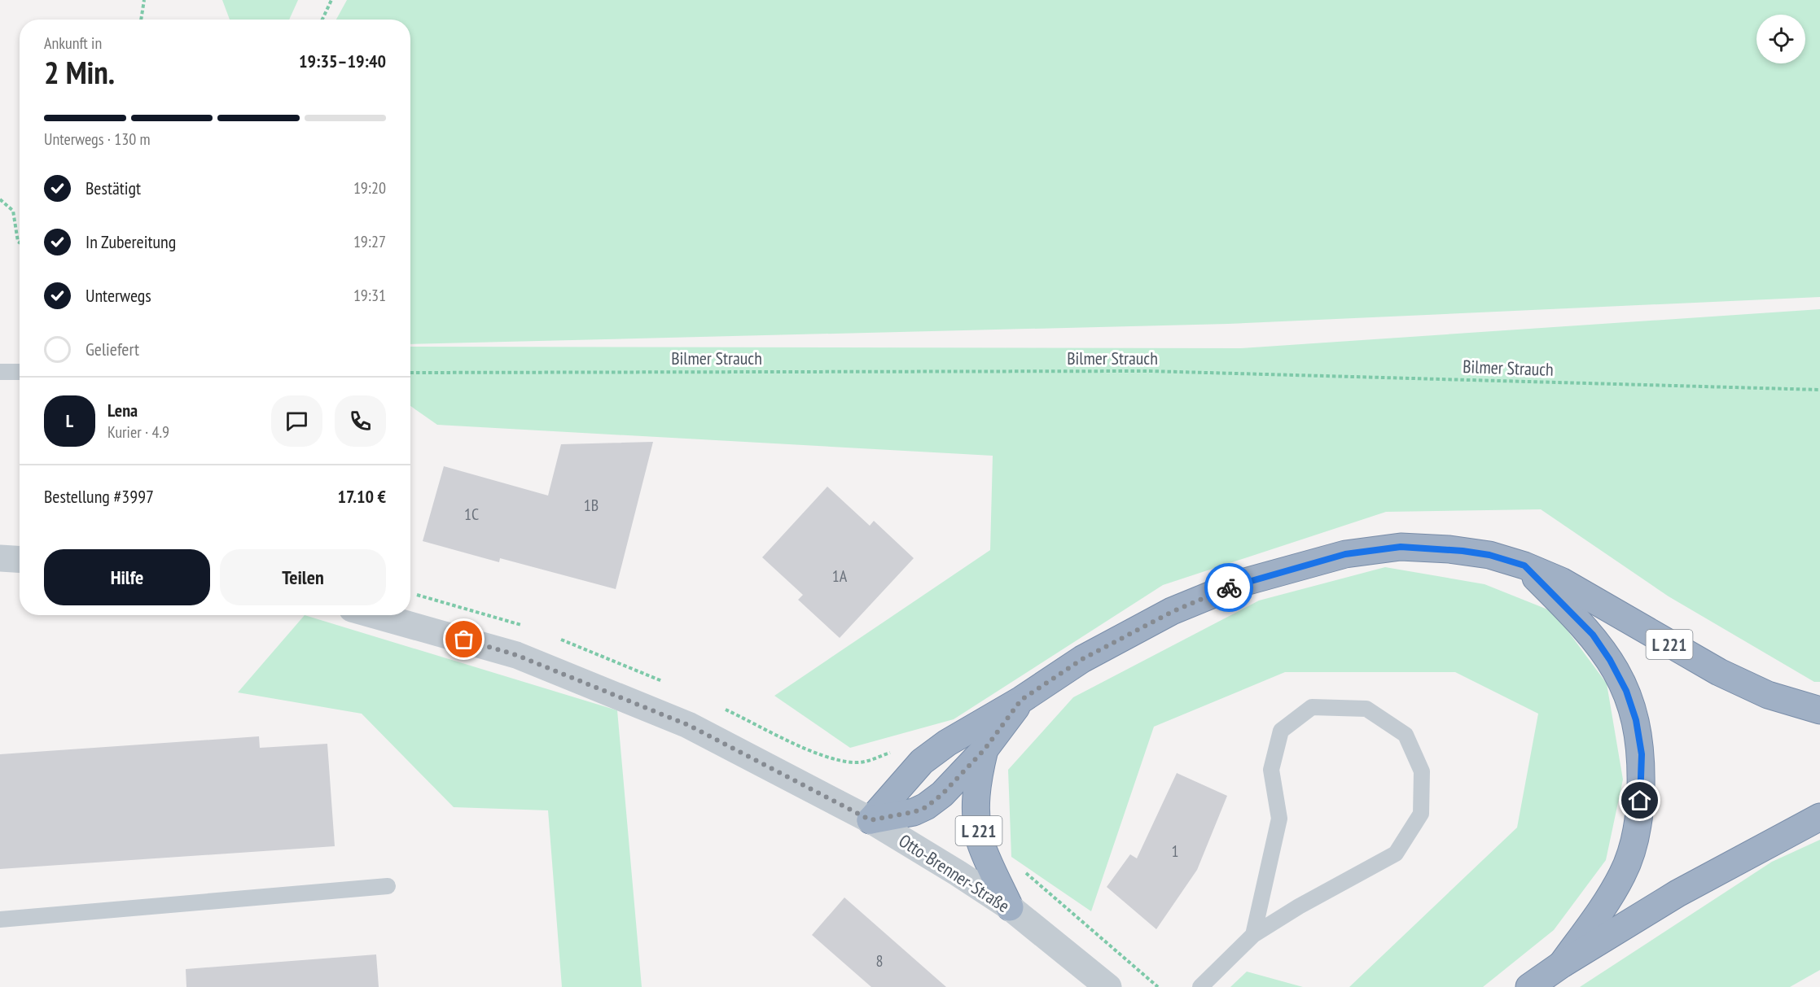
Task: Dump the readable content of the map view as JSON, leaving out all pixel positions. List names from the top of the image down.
{
  "streets": {
    "highway": ["L 221"],
    "street": ["Otto-Brenner-Straße"],
    "path": ["Bilmer Strauch"]
  },
  "crossings": [
    ["L 221", "Otto-Brenner-Straße"]
  ],
  "house_numbers": [
    "1B",
    "1C",
    "1A",
    "1",
    "8"
  ],
  "page": {
    "heading": ["2 Min.", "Ankunft in", "19:35–19:40"],
    "panel": [
      "Lena",
      "Kurier · 4.9",
      "Bestellung #3997",
      "17.10 €"
    ],
    "bar": "Unterwegs · 130 m",
    "list": [
      ["Bestätigt", "19:20"],
      ["In Zubereitung", "19:27"],
      ["Unterwegs", "19:31"],
      "Geliefert"
    ],
    "round": "L",
    "buttons": ["Hilfe", "Teilen"]
  }
}
